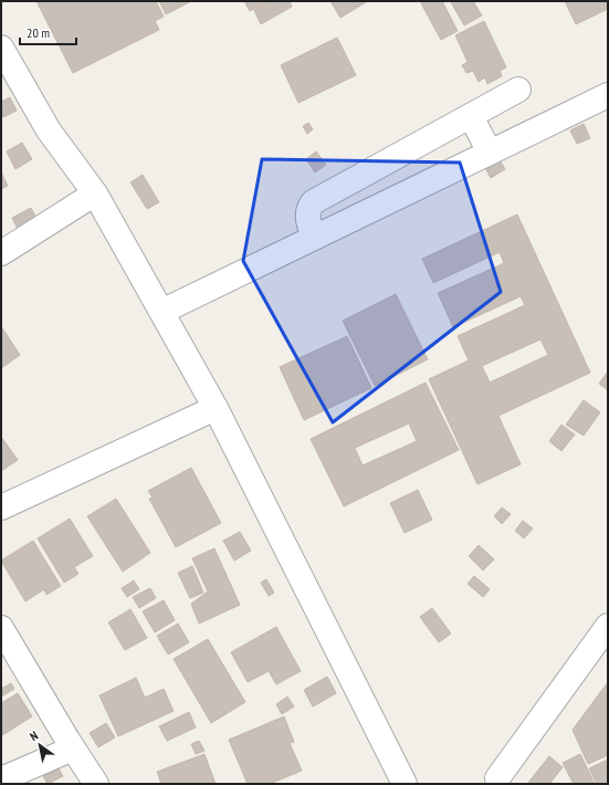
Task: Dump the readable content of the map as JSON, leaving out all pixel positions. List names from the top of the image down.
{
  "scale_bar": "20 m",
  "north": "top left"
}
